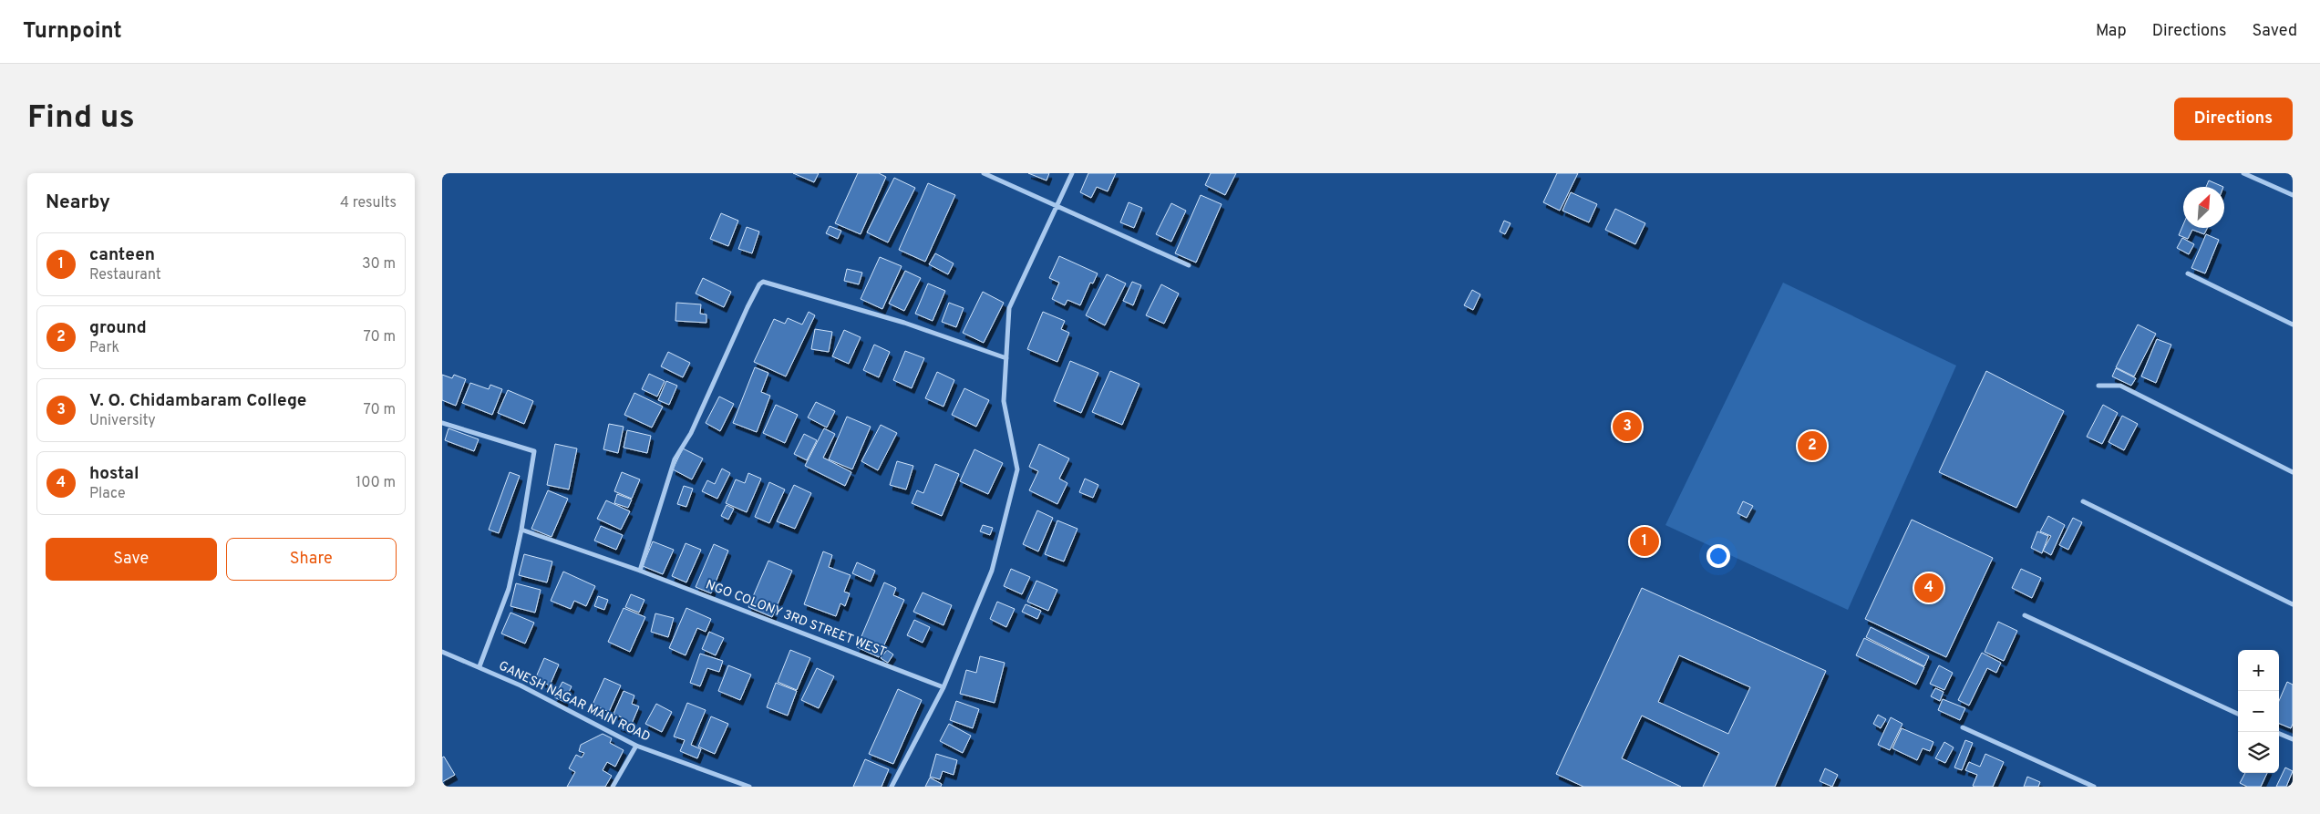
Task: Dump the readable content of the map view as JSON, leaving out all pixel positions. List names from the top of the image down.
{
  "streets": {
    "street": ["NGO COLONY 3RD STREET WEST", "GANESH NAGAR MAIN ROAD"]
  },
  "north": "top right",
  "page": {
    "header": "Turnpoint",
    "nav": ["Map", "Directions", "Saved"],
    "buttons": [
      "Directions",
      ["Save", "Share"]
    ],
    "title": "Find us",
    "heading": ["Nearby", "4 results"],
    "list": [
      {
        "mark": "1",
        "name": "canteen",
        "note": "Restaurant",
        "value": "30 m"
      },
      {
        "mark": "2",
        "name": "ground",
        "note": "Park",
        "value": "70 m"
      },
      {
        "mark": "3",
        "name": "V. O. Chidambaram College",
        "note": "University",
        "value": "70 m"
      },
      {
        "mark": "4",
        "name": "hostal",
        "note": "Place",
        "value": "100 m"
      }
    ],
    "pins": [
      "3",
      "2",
      "1",
      "4"
    ],
    "map_buttons": ["+", "−"]
  }
}
